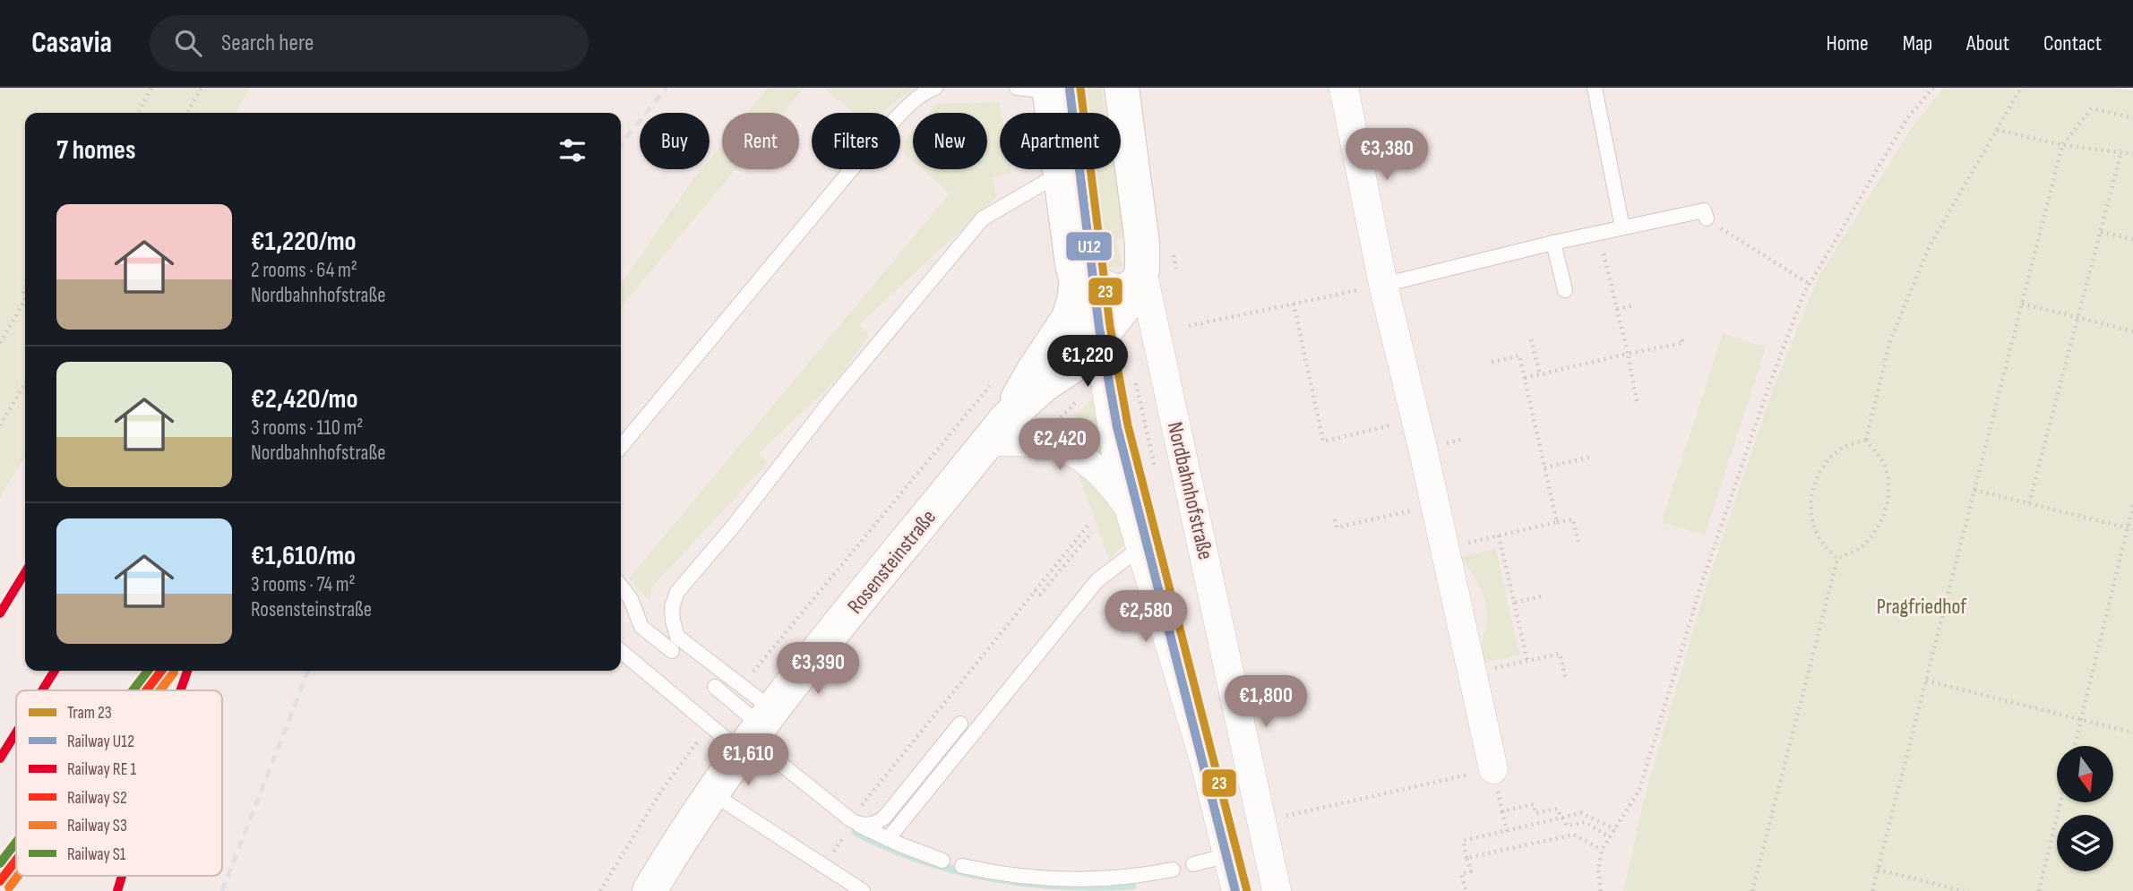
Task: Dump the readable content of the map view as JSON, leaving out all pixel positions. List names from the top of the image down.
{
  "streets": {
    "street": ["Nordbahnhofstraße", "Rosensteinstraße"]
  },
  "crossings": [
    ["Nordbahnhofstraße", "Rosensteinstraße"]
  ],
  "parks": ["Pragfriedhof"],
  "lines": [
    "tram line 23",
    "rail line U12",
    "rail line S2",
    "rail line S1",
    "rail line S3"
  ],
  "legend": [
    "Tram 23",
    "Railway U12",
    "Railway RE 1",
    "Railway S2",
    "Railway S3",
    "Railway S1"
  ],
  "north": "bottom",
  "page": {
    "header": "Casavia",
    "search": "Search here",
    "nav": [
      "Home",
      "Map",
      "About",
      "Contact"
    ],
    "chip": [
      "Buy",
      "Rent",
      "Filters",
      "New",
      "Apartment"
    ],
    "heading": "7 homes",
    "price": [
      "€3,380",
      "€1,220",
      "€2,420",
      "€2,580",
      "€3,390",
      "€1,800",
      "€1,610"
    ],
    "list": [
      {
        "name": "€1,220/mo",
        "note": "2 rooms · 64 m² · Nordbahnhofstraße"
      },
      {
        "name": "€2,420/mo",
        "note": "3 rooms · 110 m² · Nordbahnhofstraße"
      },
      {
        "name": "€1,610/mo",
        "note": "3 rooms · 74 m² · Rosensteinstraße"
      }
    ]
  }
}
